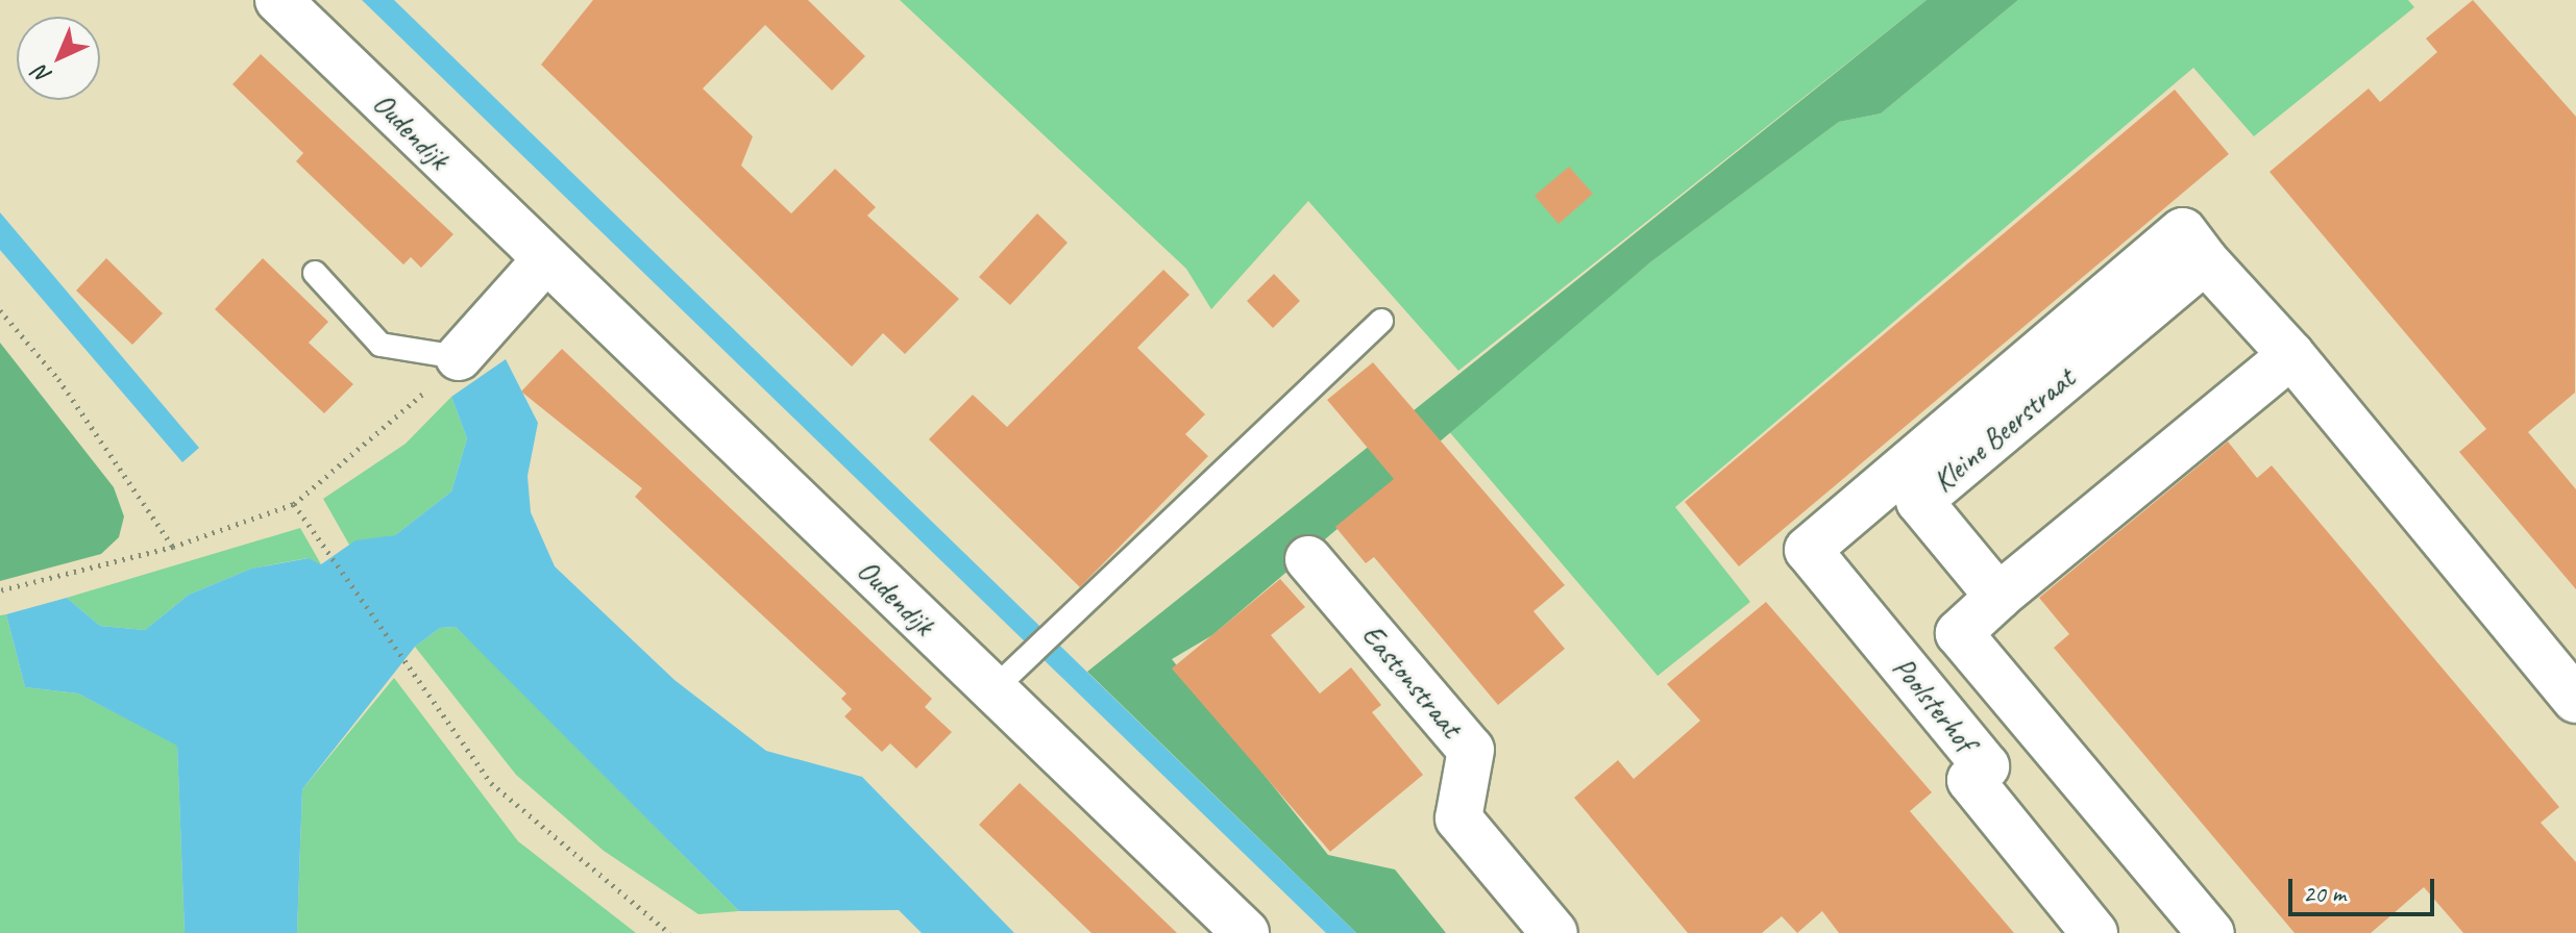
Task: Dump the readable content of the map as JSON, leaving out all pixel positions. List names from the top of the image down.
{
  "streets": {
    "street": [
      "Oudendijk",
      "Kleine Beerstraat",
      "Eastonstraat",
      "Poolsterhof"
    ]
  },
  "crossings": [
    ["Kleine Beerstraat", "Poolsterhof"]
  ],
  "scale_bar": "20 m",
  "north": "bottom left"
}
